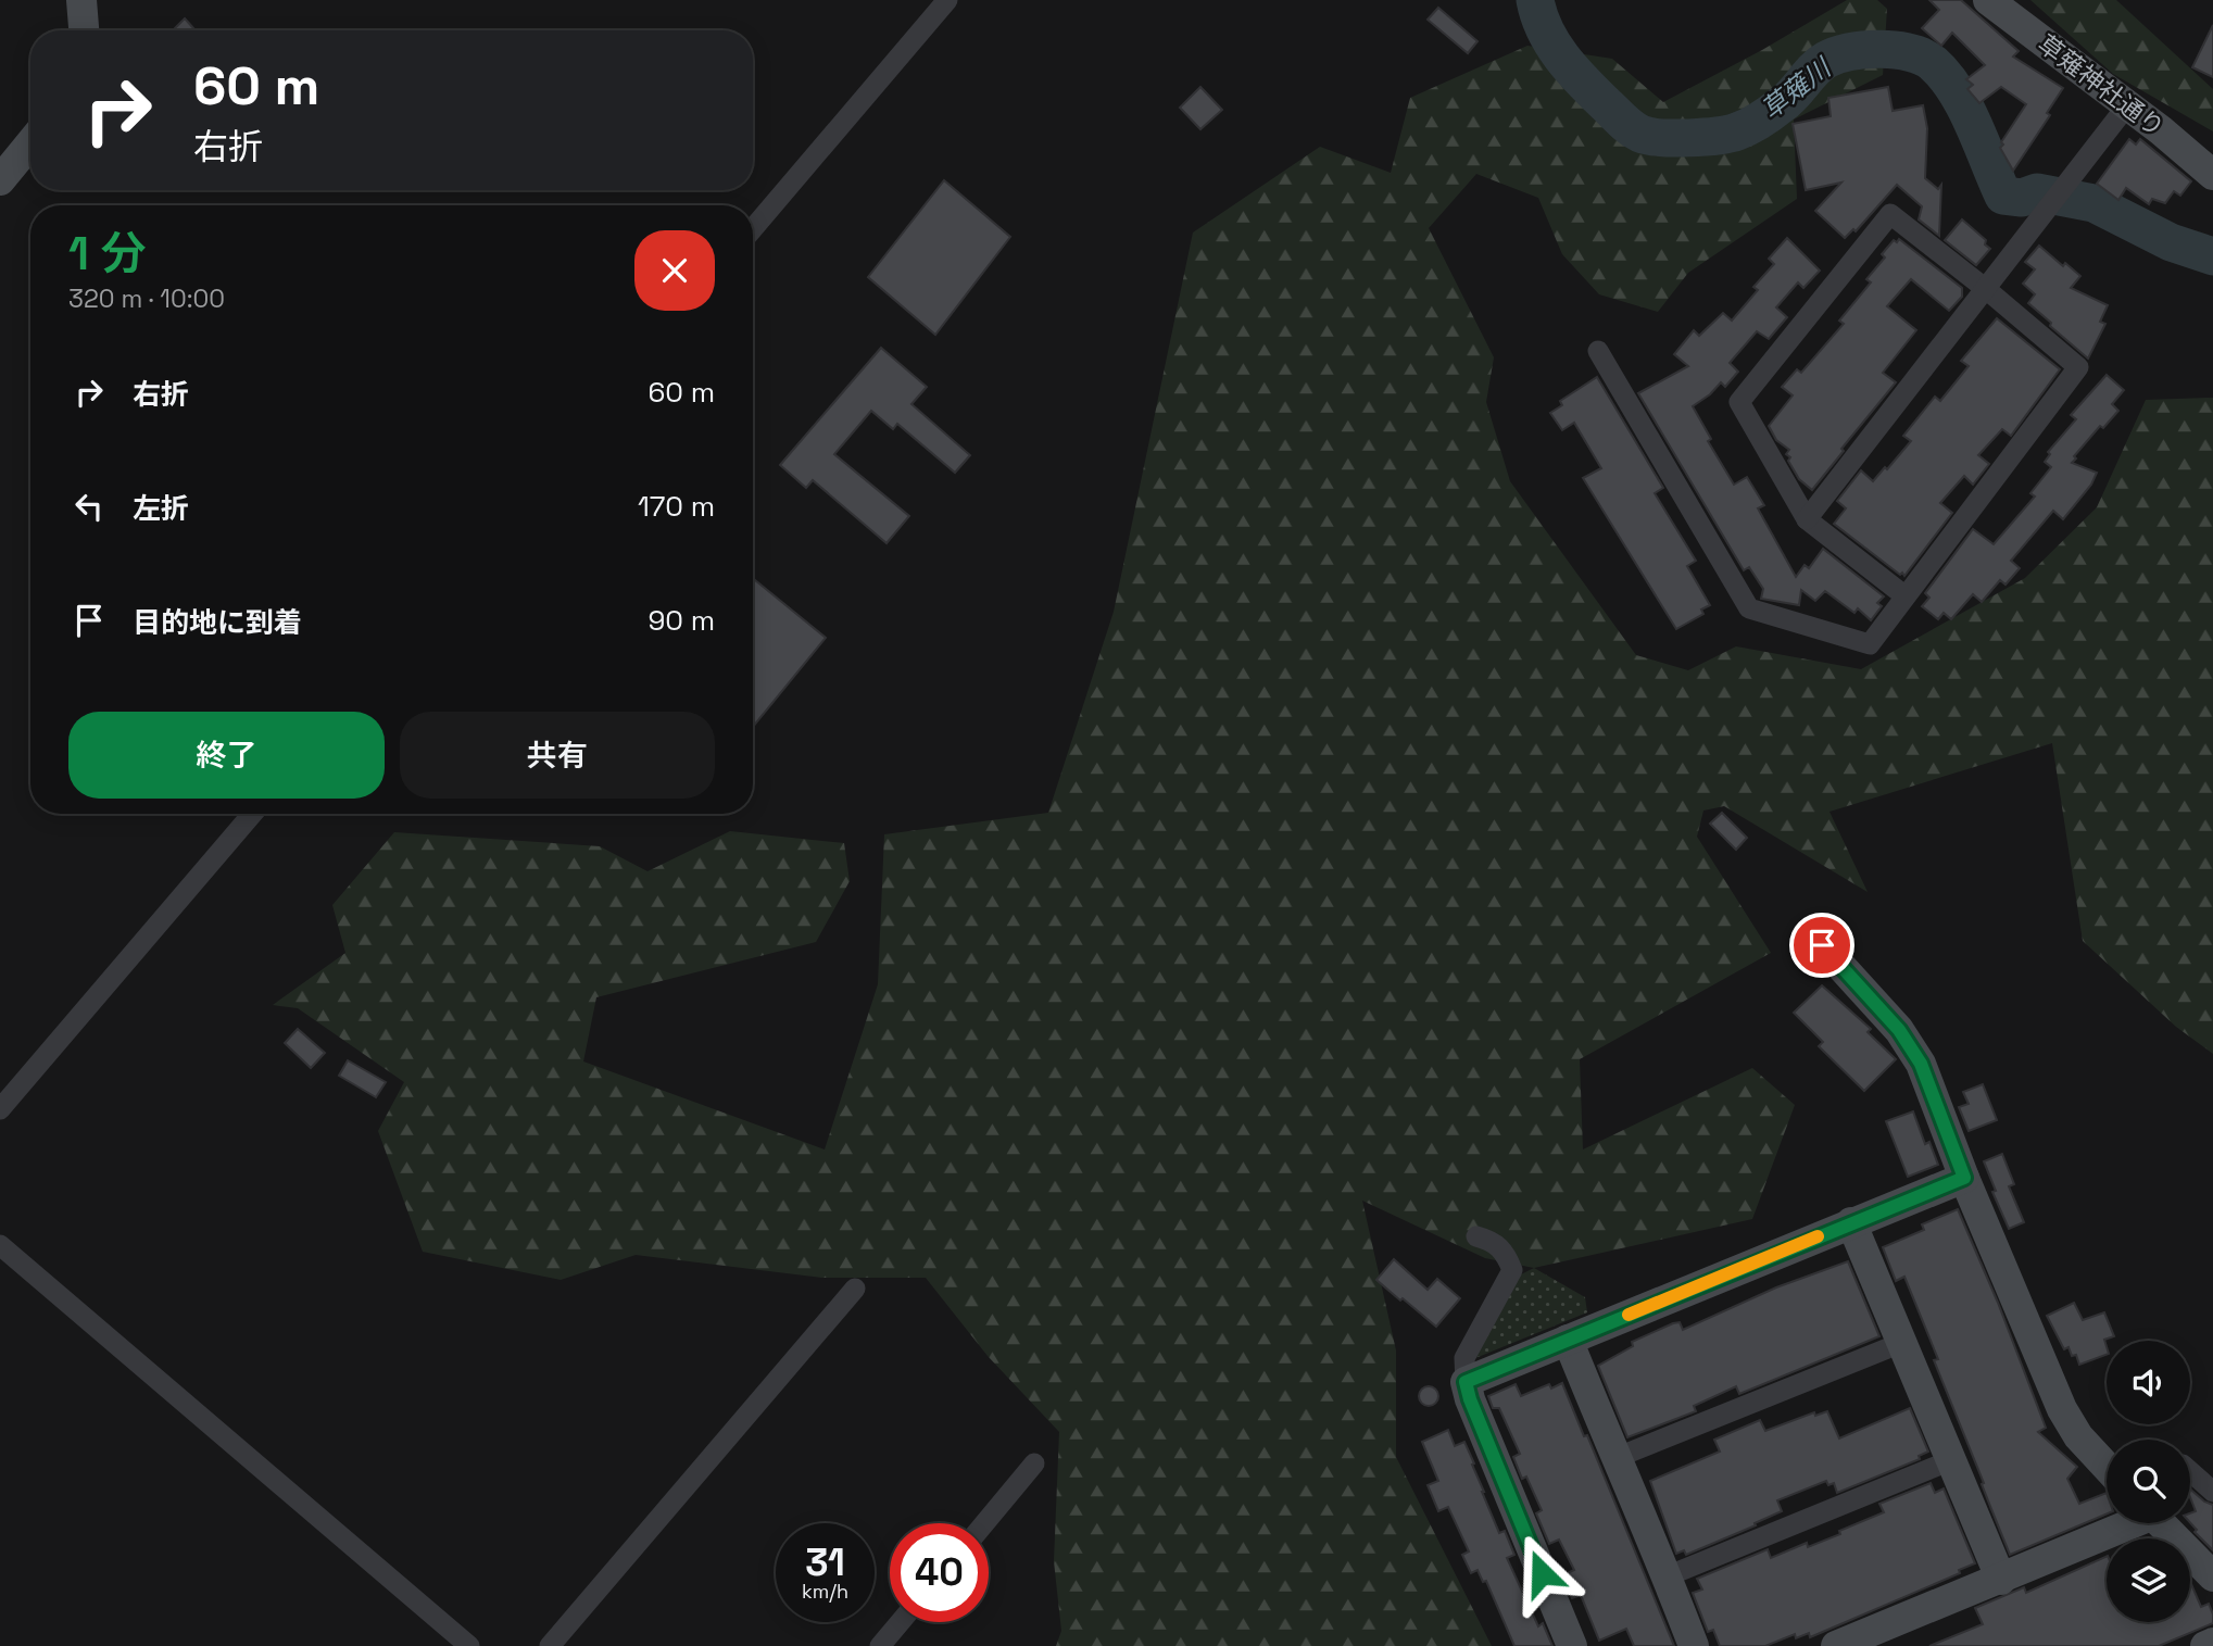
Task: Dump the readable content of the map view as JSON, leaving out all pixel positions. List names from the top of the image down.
{
  "streets": {
    "street": ["草薙神社通り"]
  },
  "water": ["草薙川"],
  "page": {
    "turn": ["60 m", "右折"],
    "heading": ["1 分", "320 m · 10:00"],
    "list": [
      {
        "name": "右折",
        "value": "60 m"
      },
      {
        "name": "左折",
        "value": "170 m"
      },
      {
        "name": "目的地に到着",
        "value": "90 m"
      }
    ],
    "buttons": ["終了", "共有"],
    "speed": "31 km/h",
    "limit": "40"
  }
}
